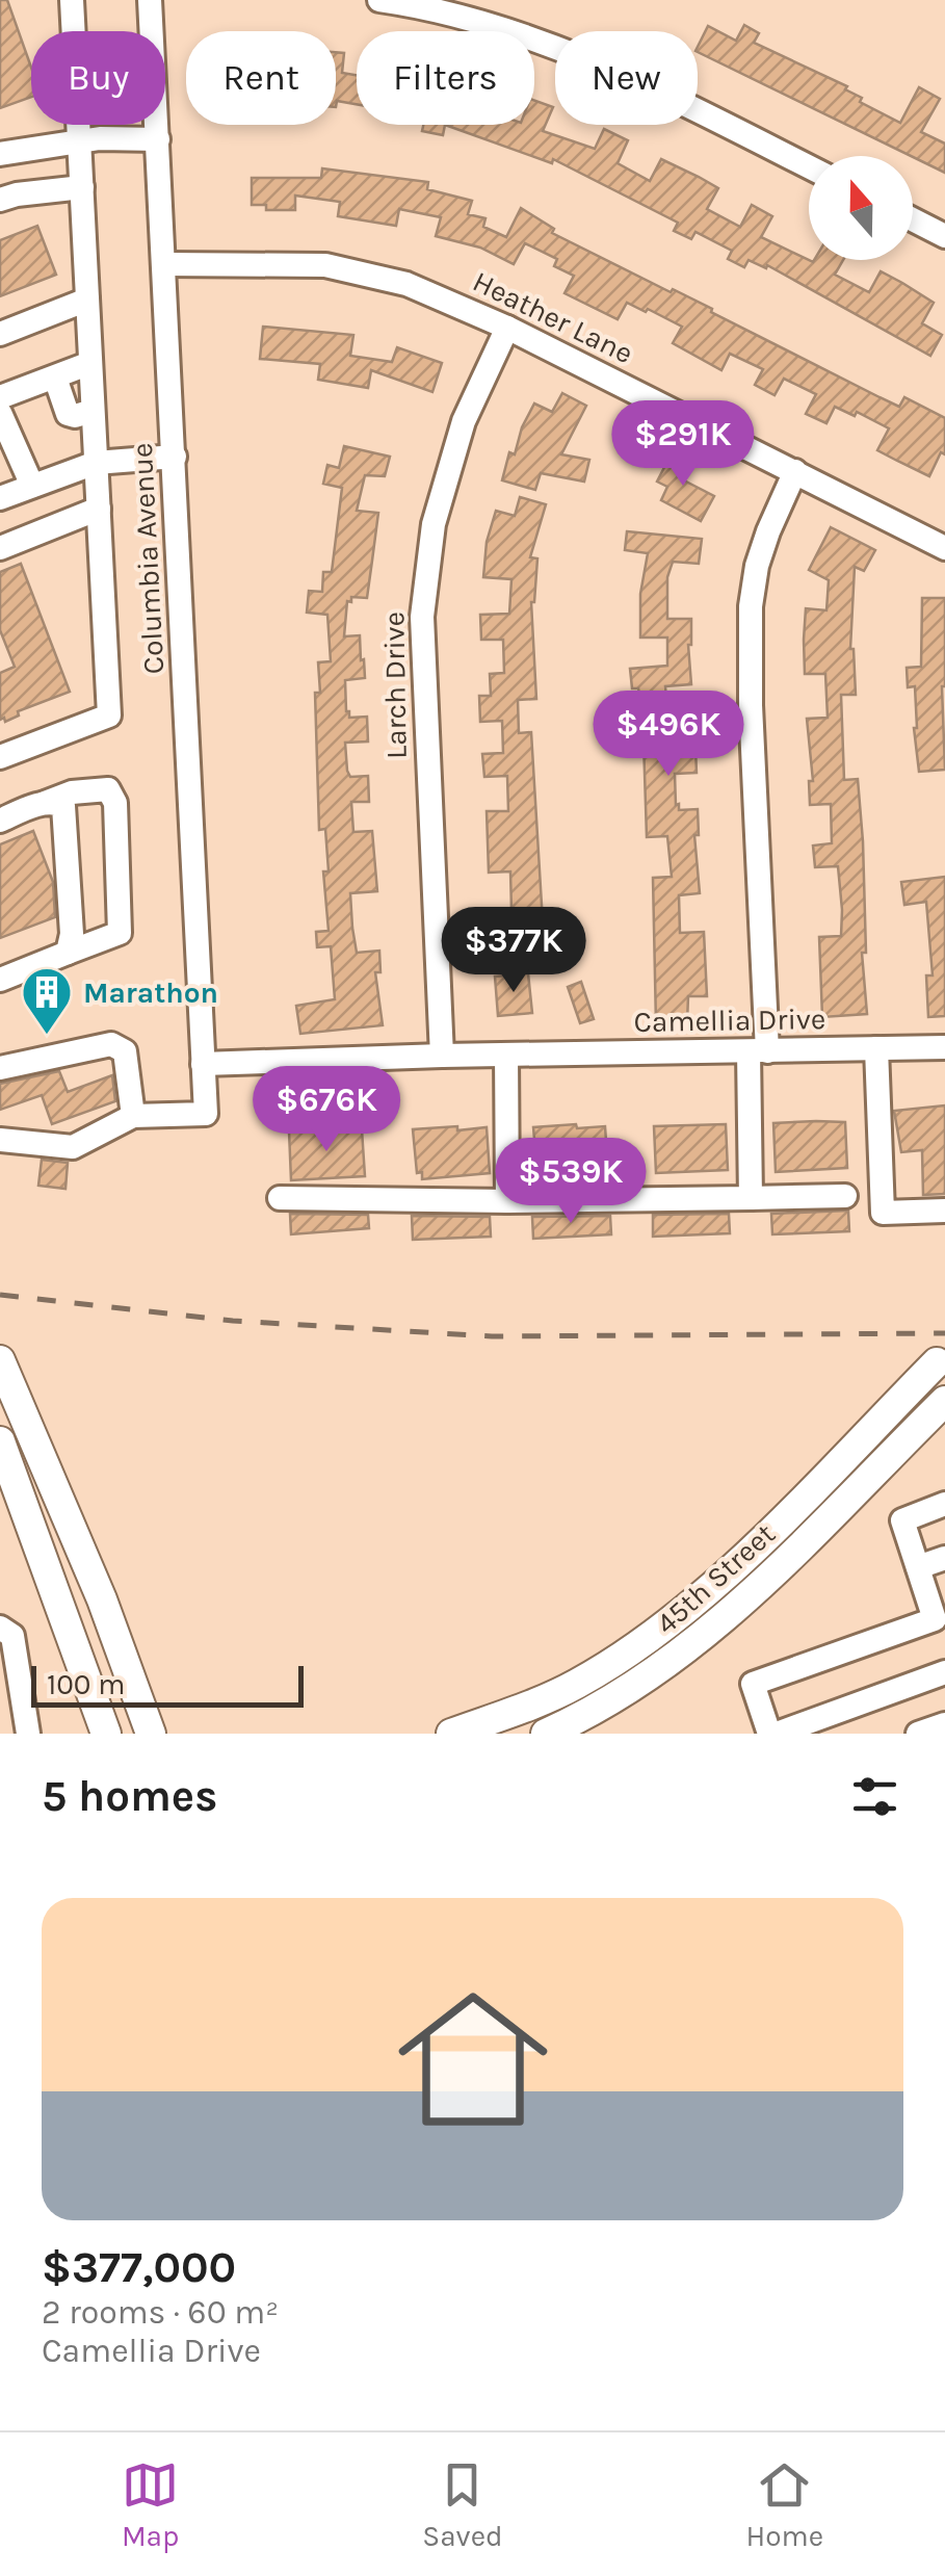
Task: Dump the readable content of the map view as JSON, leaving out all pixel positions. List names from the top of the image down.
{
  "streets": {
    "main road": ["45th Street"],
    "street": [
      "Heather Lane",
      "Columbia Avenue",
      "Larch Drive",
      "Camellia Drive"
    ]
  },
  "crossings": [
    ["Heather Lane", "Columbia Avenue"],
    ["Heather Lane", "Larch Drive"],
    ["Columbia Avenue", "Camellia Drive"],
    ["Larch Drive", "Camellia Drive"]
  ],
  "places": {
    "building": ["Marathon"]
  },
  "scale_bar": "100 m",
  "north": "top",
  "page": {
    "chip": [
      "Buy",
      "Rent",
      "Filters",
      "New"
    ],
    "price": [
      "$291K",
      "$496K",
      "$377K",
      "$676K",
      "$539K"
    ],
    "scale": "100 m",
    "heading": "5 homes",
    "list": [
      {
        "name": "$377,000",
        "note": "2 rooms · 60 m² · Camellia Drive"
      }
    ],
    "tabs": ["Map", "Saved", "Home"]
  }
}
